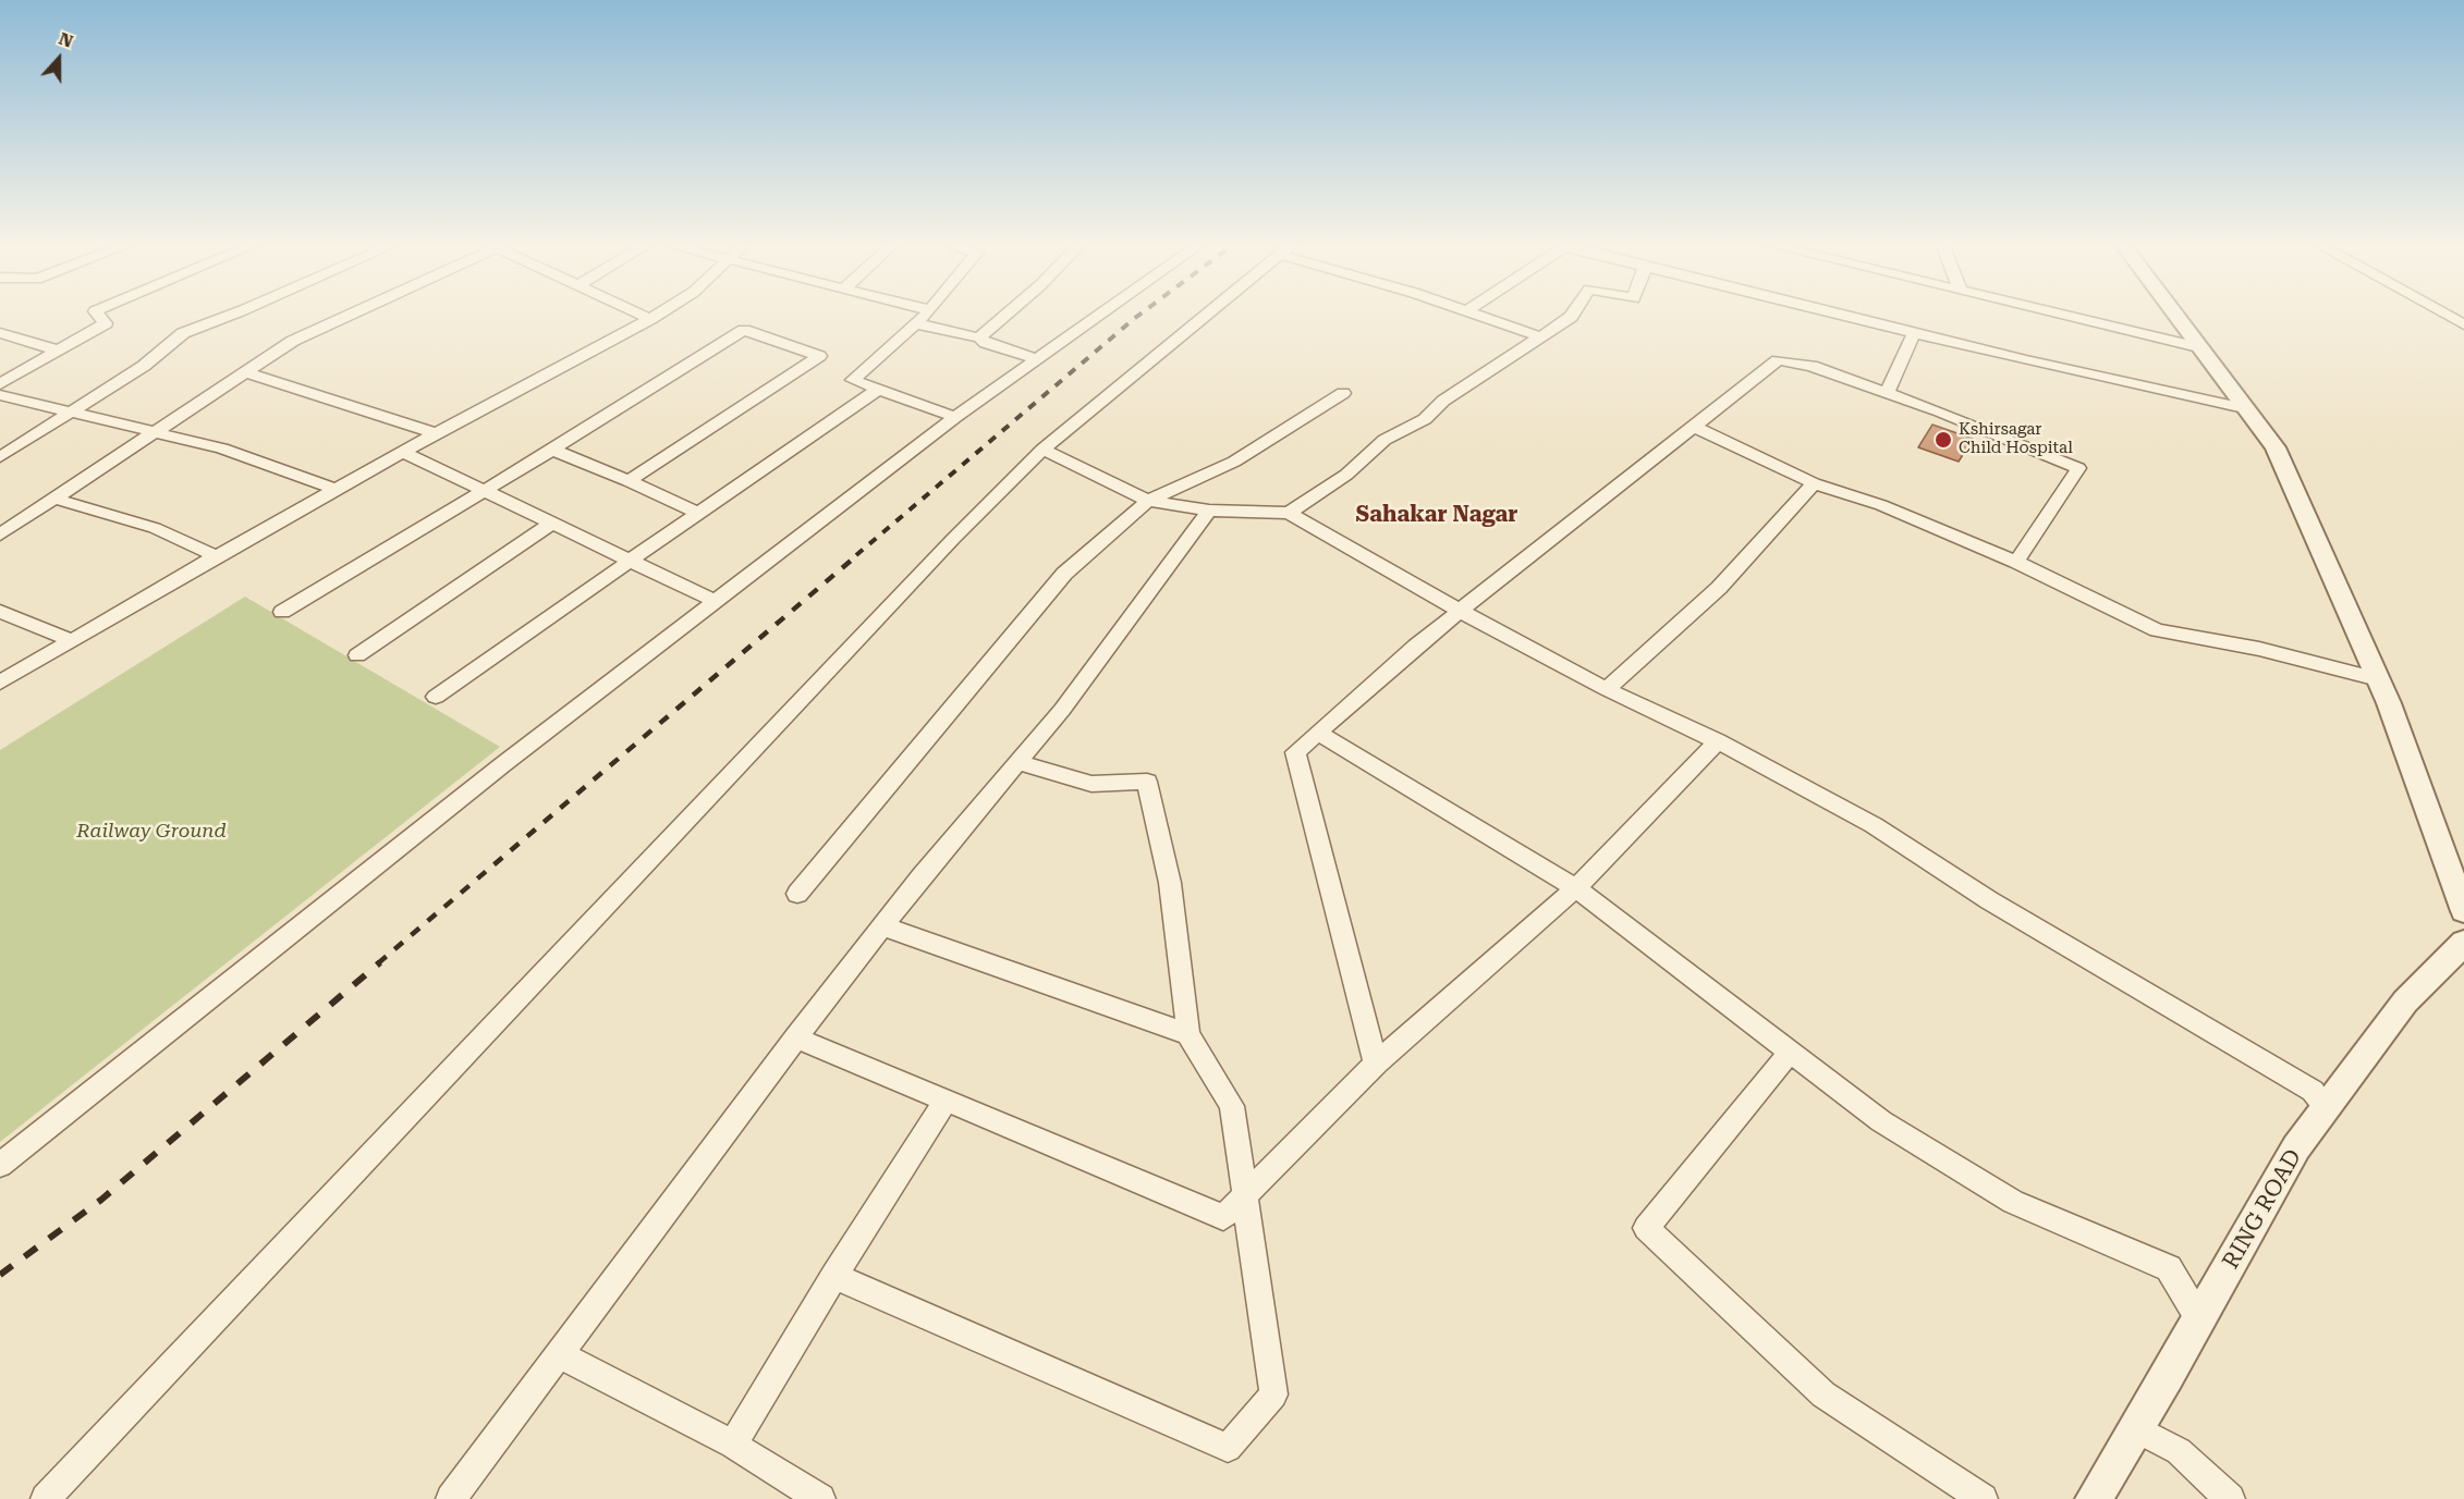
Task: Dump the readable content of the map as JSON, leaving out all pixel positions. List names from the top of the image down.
{
  "streets": {
    "street": ["RING ROAD"]
  },
  "districts": ["Sahakar Nagar"],
  "parks": ["Railway Ground"],
  "places": ["Kshirsagar Child Hospital"],
  "north": "top"
}
